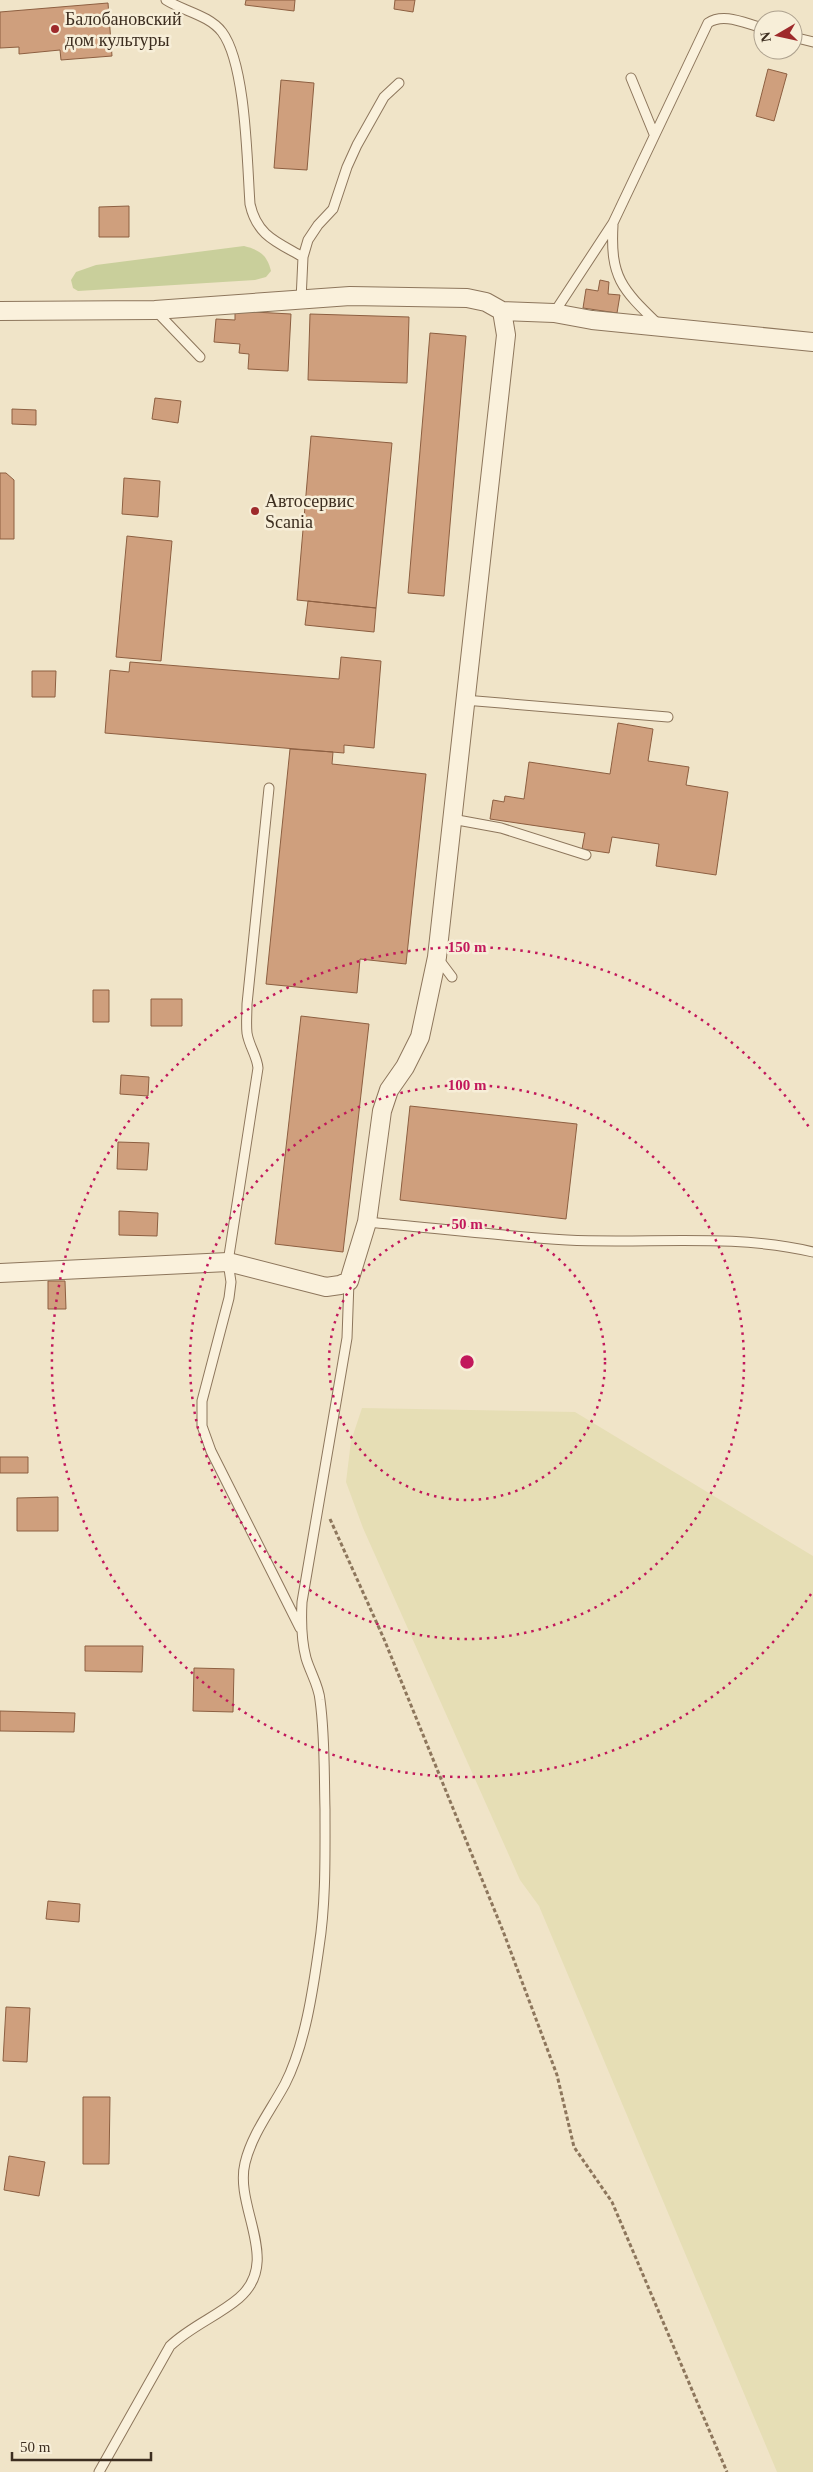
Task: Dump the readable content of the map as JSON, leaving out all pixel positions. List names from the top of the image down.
{
  "places": ["Балобановский дом культуры", "Автосервис Scania"],
  "scale_bar": "50 m",
  "north": "left",
  "rings": ["150 m", "100 m", "50 m"]
}
